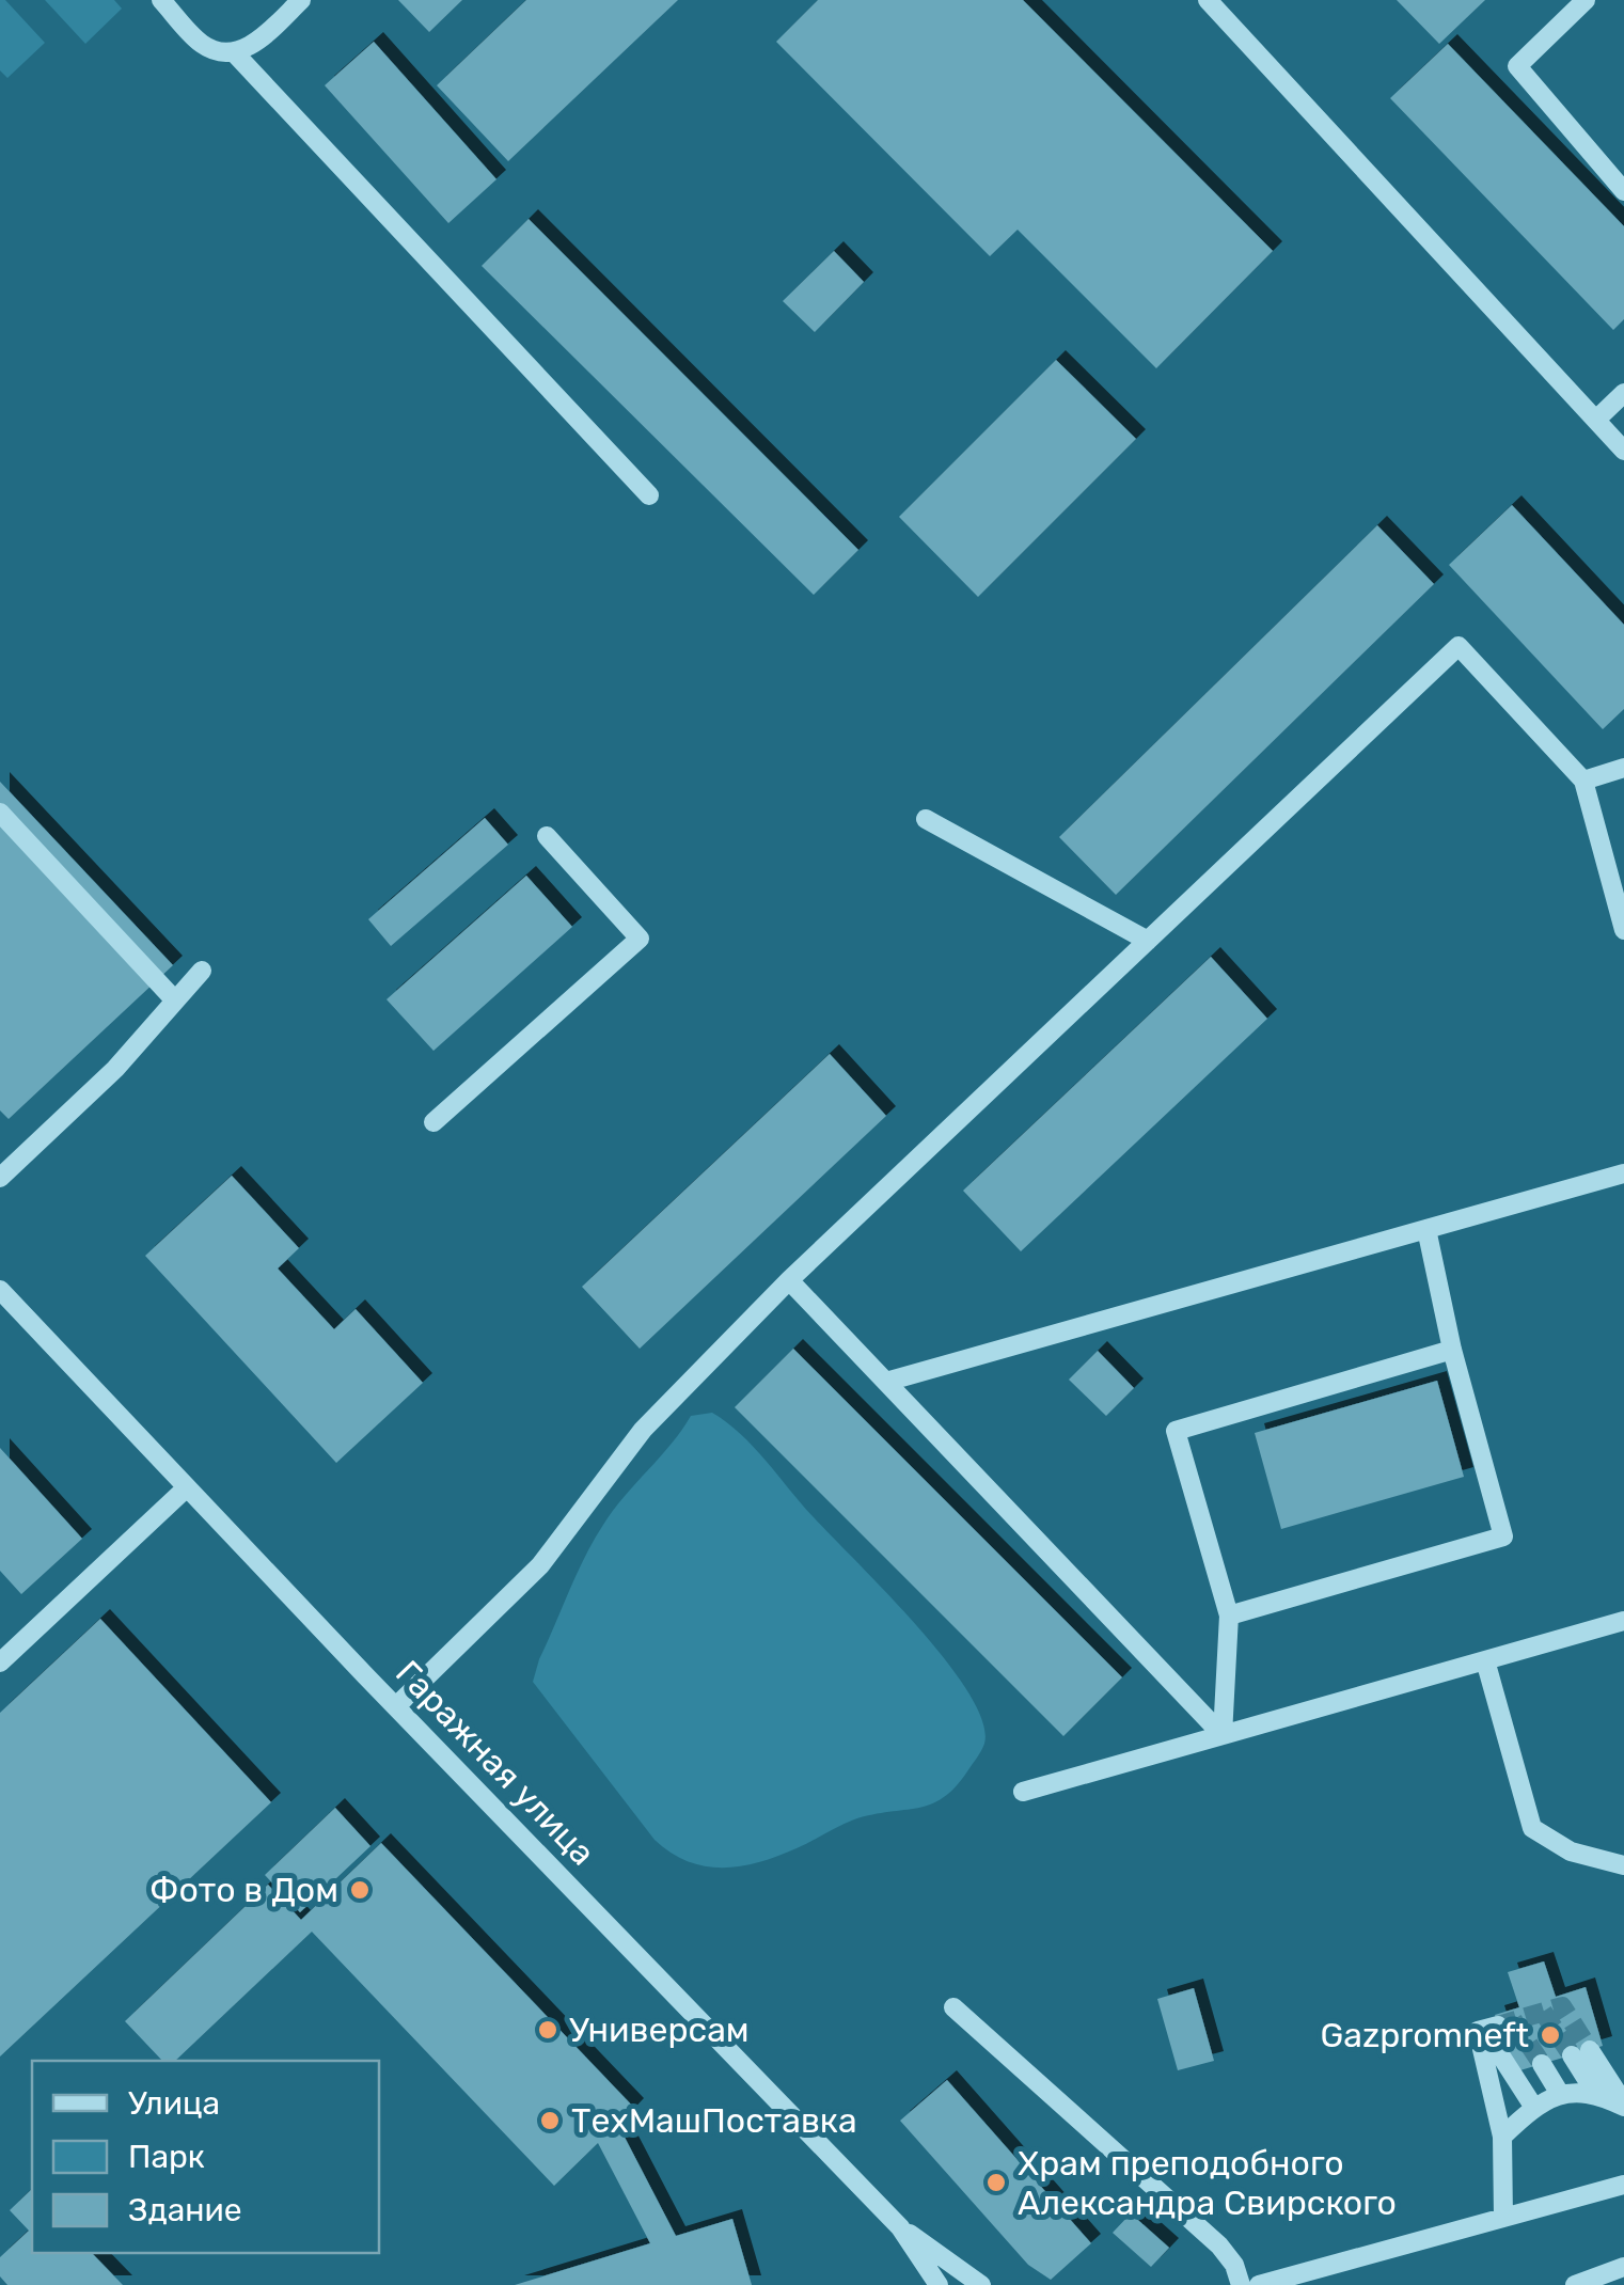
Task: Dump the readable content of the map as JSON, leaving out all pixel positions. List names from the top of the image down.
{
  "streets": {
    "street": ["Гаражная улица"]
  },
  "places": [
    "Фото в Дом",
    "Универсам",
    "Gazpromneft",
    "ТехМашПоставка",
    "Храм преподобного Александра Свирского"
  ],
  "legend": ["Улица", "Парк", "Здание"]
}
